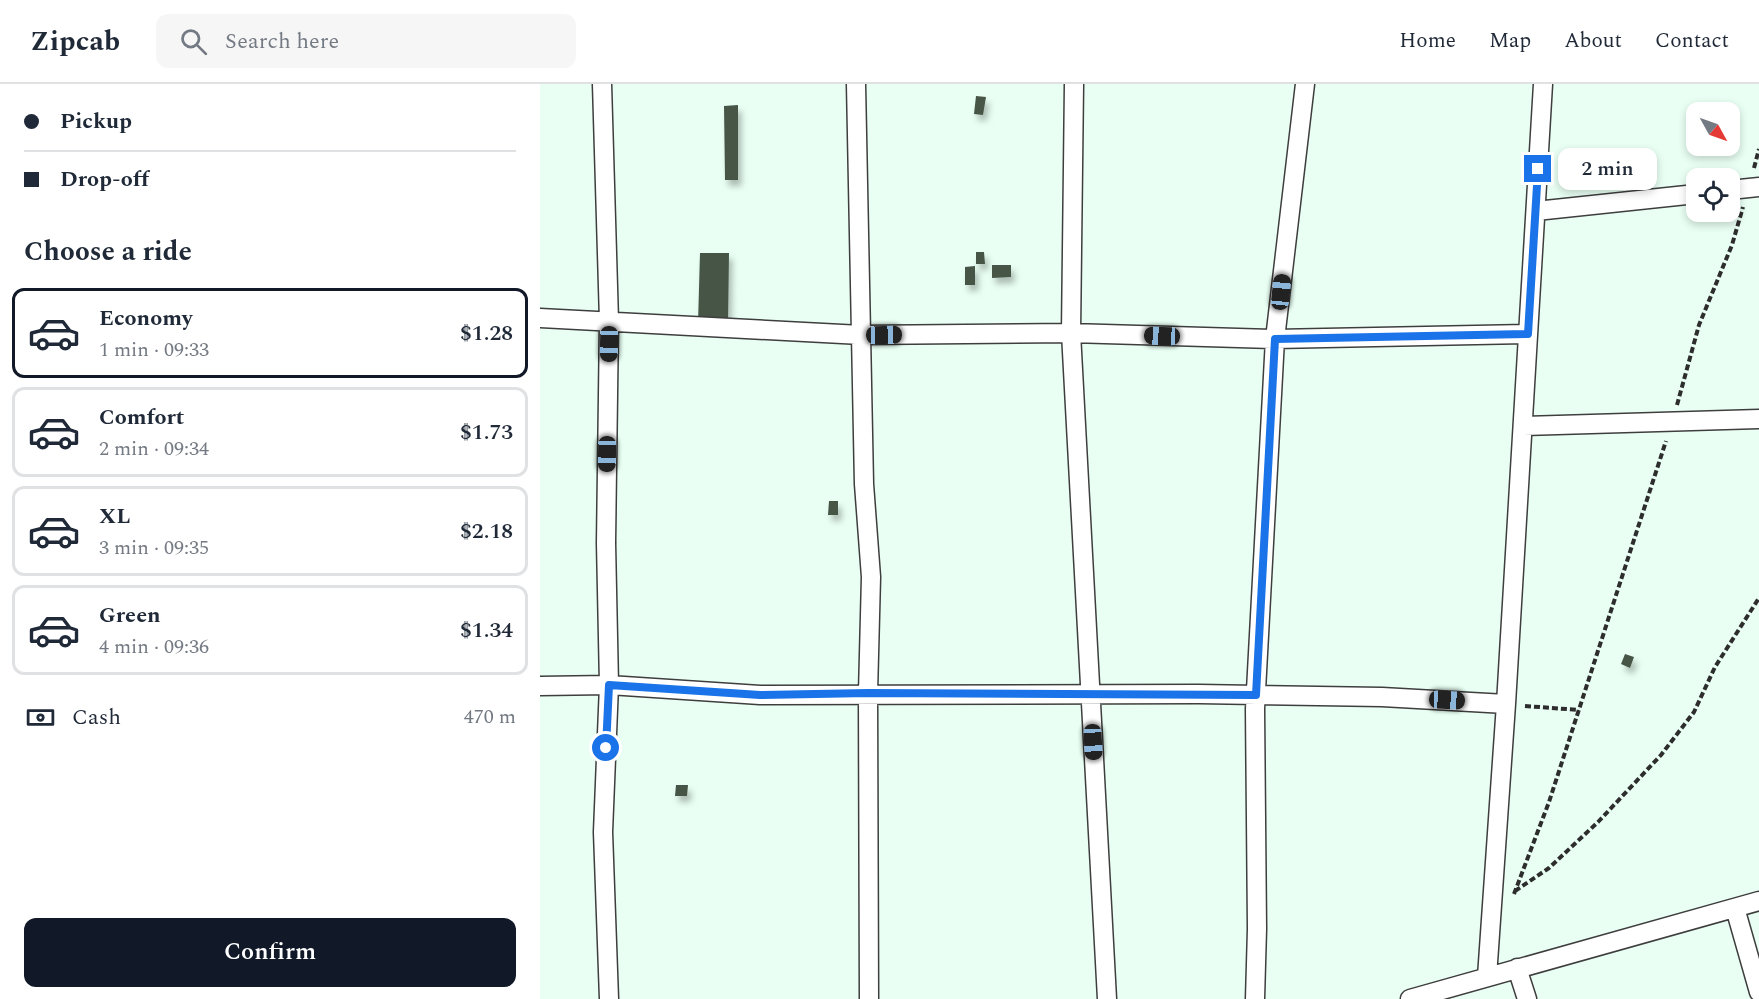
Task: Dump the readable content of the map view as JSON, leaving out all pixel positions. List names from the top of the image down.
{
  "north": "bottom right",
  "page": {
    "header": "Zipcab",
    "search": "Search here",
    "nav": [
      "Home",
      "Map",
      "About",
      "Contact"
    ],
    "banner": ["Pickup", "Drop-off"],
    "bubble": "2 min",
    "heading": "Choose a ride",
    "list": [
      {
        "name": "Economy",
        "note": "1 min · 09:33",
        "value": "$1.28"
      },
      {
        "name": "Comfort",
        "note": "2 min · 09:34",
        "value": "$1.73"
      },
      {
        "name": "XL",
        "note": "3 min · 09:35",
        "value": "$2.18"
      },
      {
        "name": "Green",
        "note": "4 min · 09:36",
        "value": "$1.34"
      }
    ],
    "pay": ["Cash", "470 m"],
    "buttons": "Confirm"
  }
}
